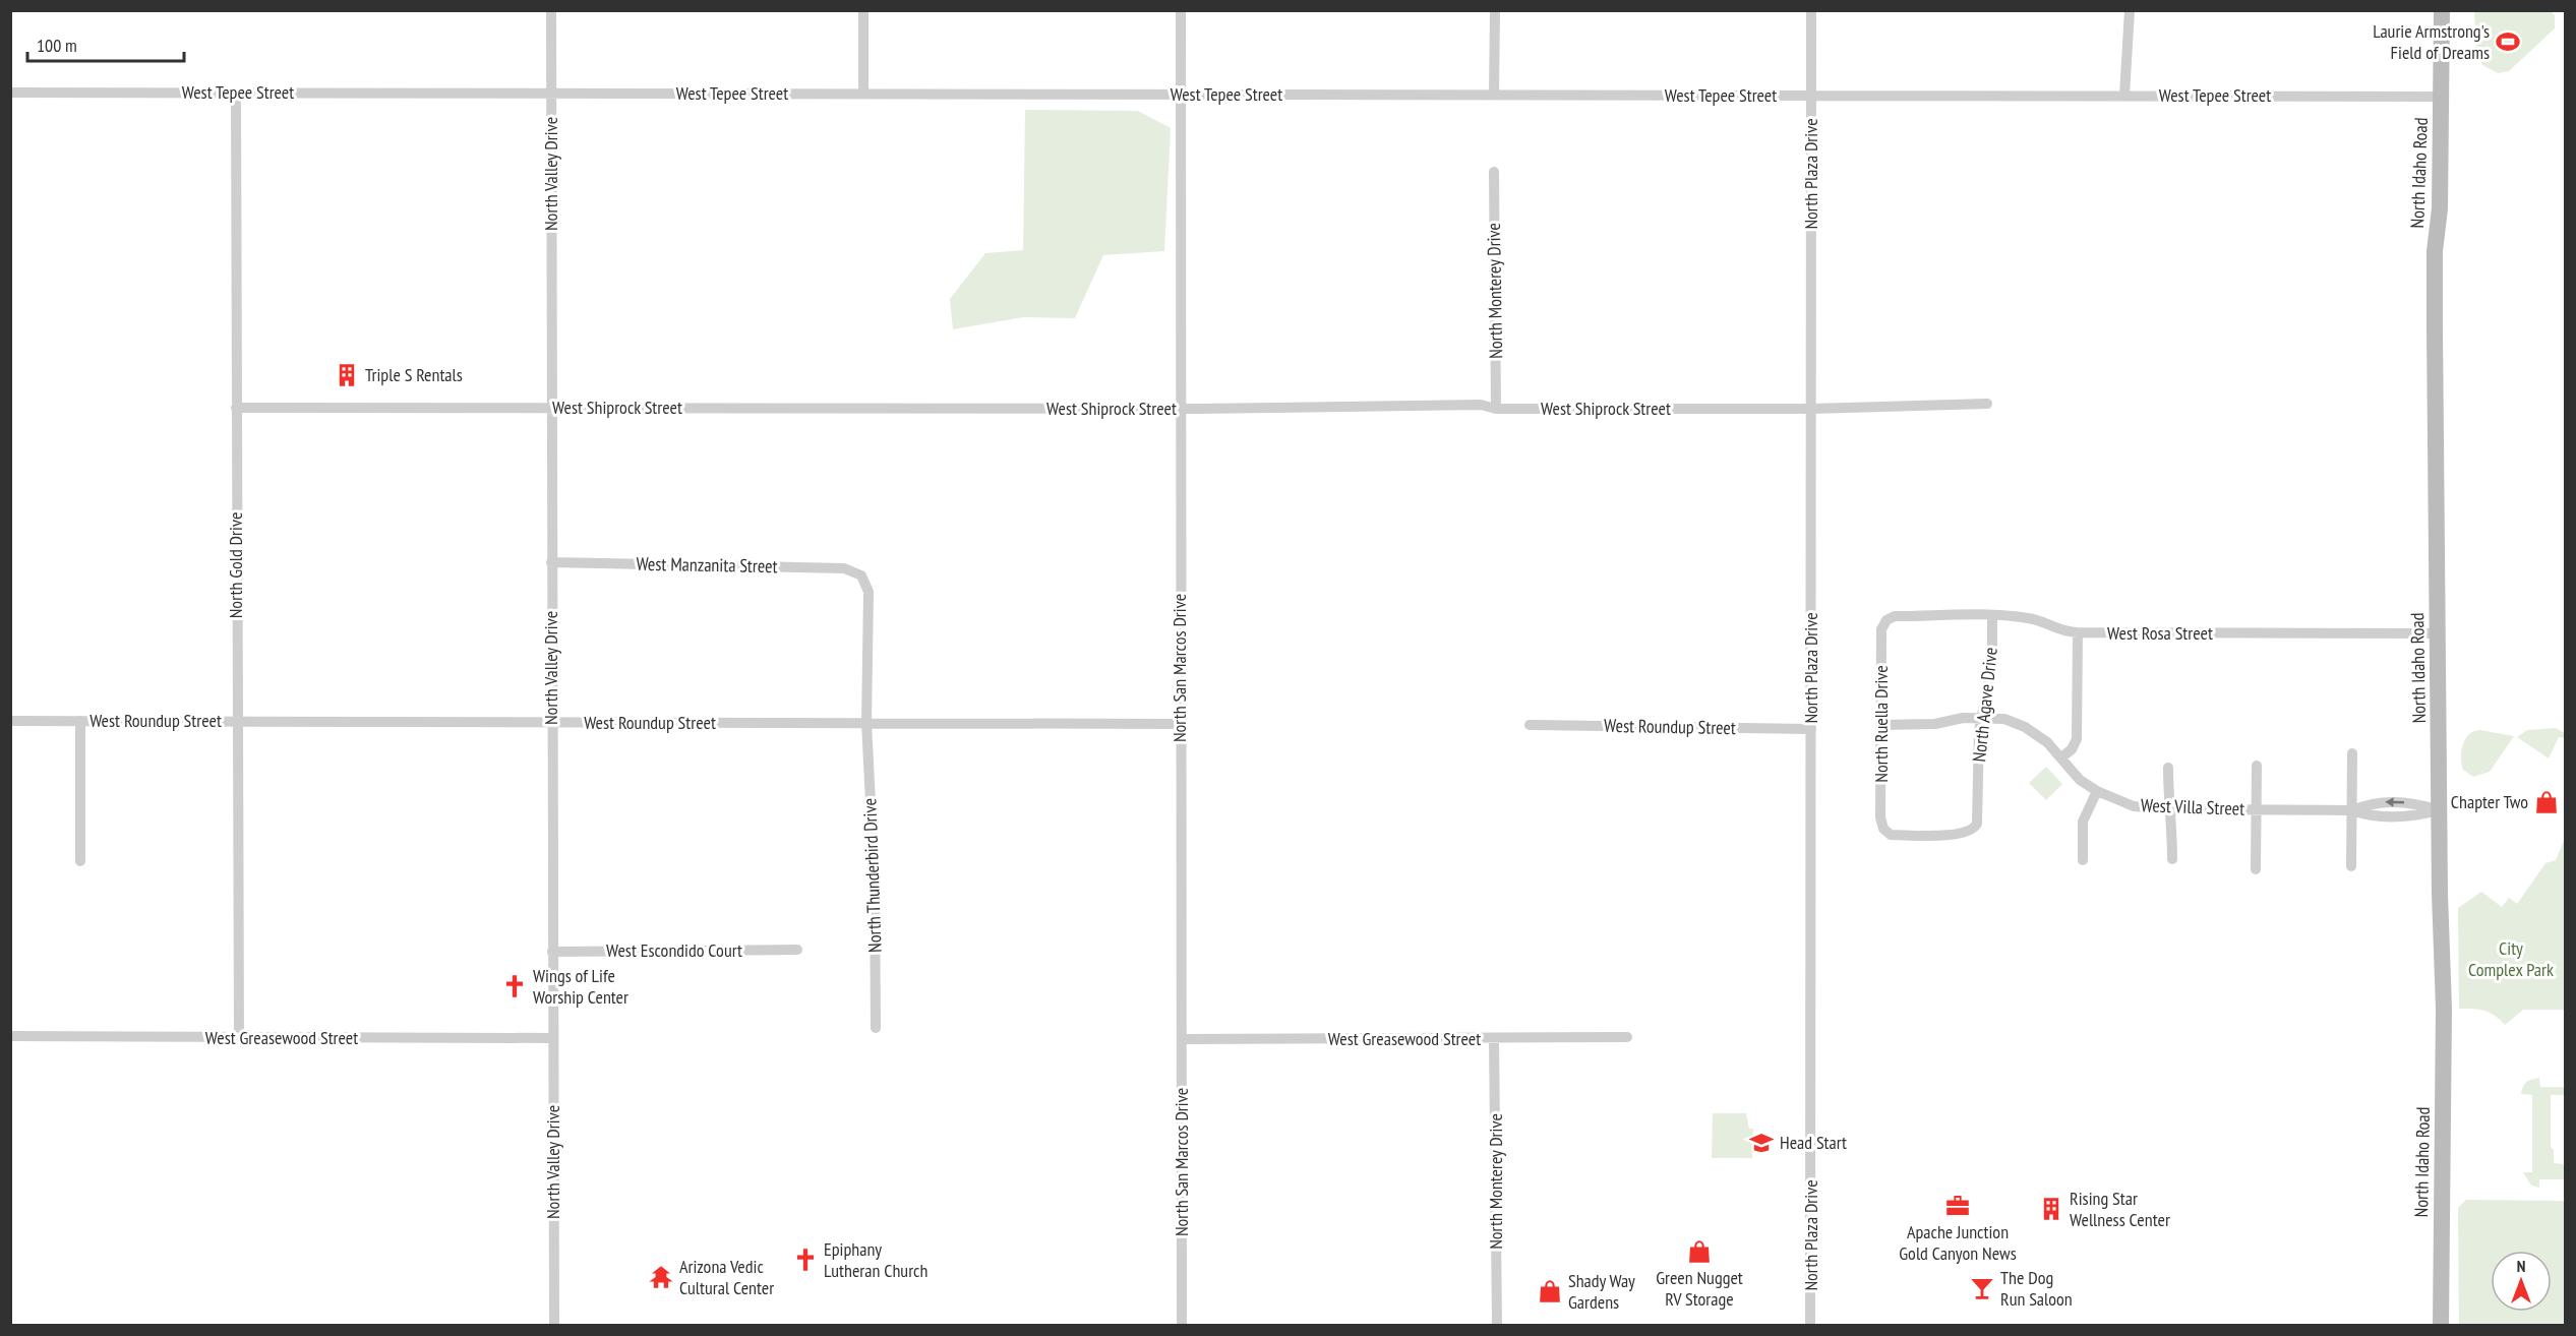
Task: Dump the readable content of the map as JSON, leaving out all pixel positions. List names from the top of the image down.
{
  "streets": {
    "street": [
      "West Tepee Street",
      "North Idaho Road",
      "North Valley Drive",
      "North Plaza Drive",
      "North Monterey Drive",
      "West Shiprock Street",
      "North Gold Drive",
      "West Manzanita Street",
      "West Rosa Street",
      "North San Marcos Drive",
      "North Agave Drive",
      "West Roundup Street",
      "North Ruella Drive",
      "West Villa Street",
      "North Thunderbird Drive",
      "West Escondido Court",
      "West Greasewood Street"
    ]
  },
  "crossings": [
    ["West Tepee Street", "North Idaho Road"],
    ["West Tepee Street", "North Valley Drive"],
    ["West Tepee Street", "North Plaza Drive"],
    ["West Tepee Street", "North Gold Drive"],
    ["West Tepee Street", "North San Marcos Drive"],
    ["North Idaho Road", "West Rosa Street"],
    ["North Idaho Road", "West Villa Street"],
    ["North Valley Drive", "West Shiprock Street"],
    ["North Valley Drive", "West Manzanita Street"],
    ["North Valley Drive", "West Roundup Street"],
    ["North Valley Drive", "West Escondido Court"],
    ["North Valley Drive", "West Greasewood Street"],
    ["North Plaza Drive", "West Shiprock Street"],
    ["North Plaza Drive", "West Roundup Street"],
    ["North Monterey Drive", "West Shiprock Street"],
    ["North Monterey Drive", "West Greasewood Street"],
    ["West Shiprock Street", "North Gold Drive"],
    ["West Shiprock Street", "North San Marcos Drive"],
    ["North Gold Drive", "West Roundup Street"],
    ["North Gold Drive", "West Greasewood Street"],
    ["West Manzanita Street", "North Thunderbird Drive"],
    ["West Rosa Street", "North Agave Drive"],
    ["West Rosa Street", "North Ruella Drive"],
    ["North San Marcos Drive", "West Roundup Street"],
    ["North San Marcos Drive", "West Greasewood Street"],
    ["North Agave Drive", "North Ruella Drive"],
    ["North Agave Drive", "West Villa Street"],
    ["West Roundup Street", "North Thunderbird Drive"],
    ["North Ruella Drive", "West Villa Street"]
  ],
  "parks": ["City Complex Park"],
  "places": {
    "sports": ["Laurie Armstrong's Field of Dreams"],
    "building": ["Triple S Rentals", "Rising Star Wellness Center"],
    "shop": ["Chapter Two", "Green Nugget RV Storage", "Shady Way Gardens"],
    "church": ["Wings of Life Worship Center", "Epiphany Lutheran Church"],
    "school or university": ["Head Start"],
    "office": ["Apache Junction Gold Canyon News"],
    "temple": ["Arizona Vedic Cultural Center"],
    "bar": ["The Dog Run Saloon"]
  },
  "scale_bar": "100 m",
  "north": "top"
}
